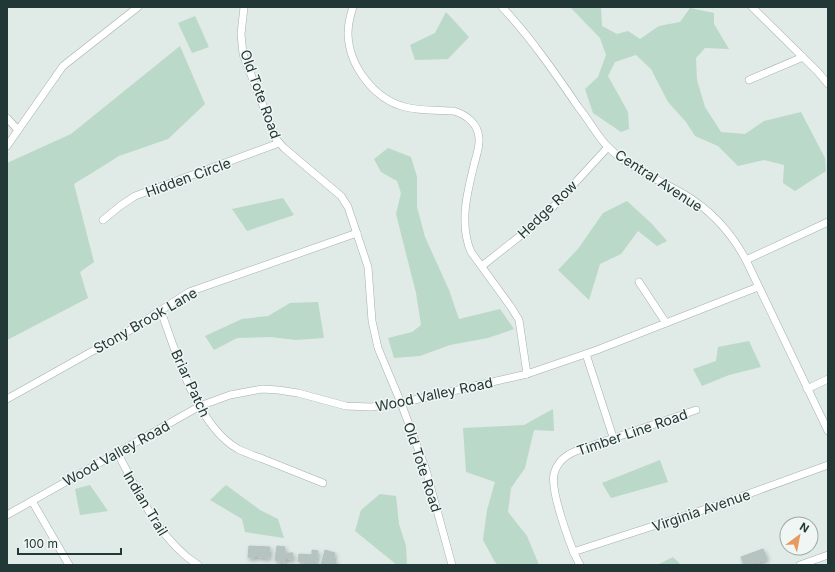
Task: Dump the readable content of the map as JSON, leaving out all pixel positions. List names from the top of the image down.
{
  "streets": {
    "street": [
      "Old Tote Road",
      "Hidden Circle",
      "Central Avenue",
      "Hedge Row",
      "Stony Brook Lane",
      "Briar Patch",
      "Wood Valley Road",
      "Timber Line Road",
      "Indian Trail",
      "Virginia Avenue"
    ]
  },
  "crossings": [
    ["Old Tote Road", "Hidden Circle"],
    ["Old Tote Road", "Stony Brook Lane"],
    ["Old Tote Road", "Wood Valley Road"],
    ["Central Avenue", "Hedge Row"],
    ["Central Avenue", "Wood Valley Road"],
    ["Stony Brook Lane", "Briar Patch"],
    ["Briar Patch", "Wood Valley Road"],
    ["Wood Valley Road", "Indian Trail"],
    ["Timber Line Road", "Virginia Avenue"]
  ],
  "scale_bar": "100 m",
  "north": "top right"
}
